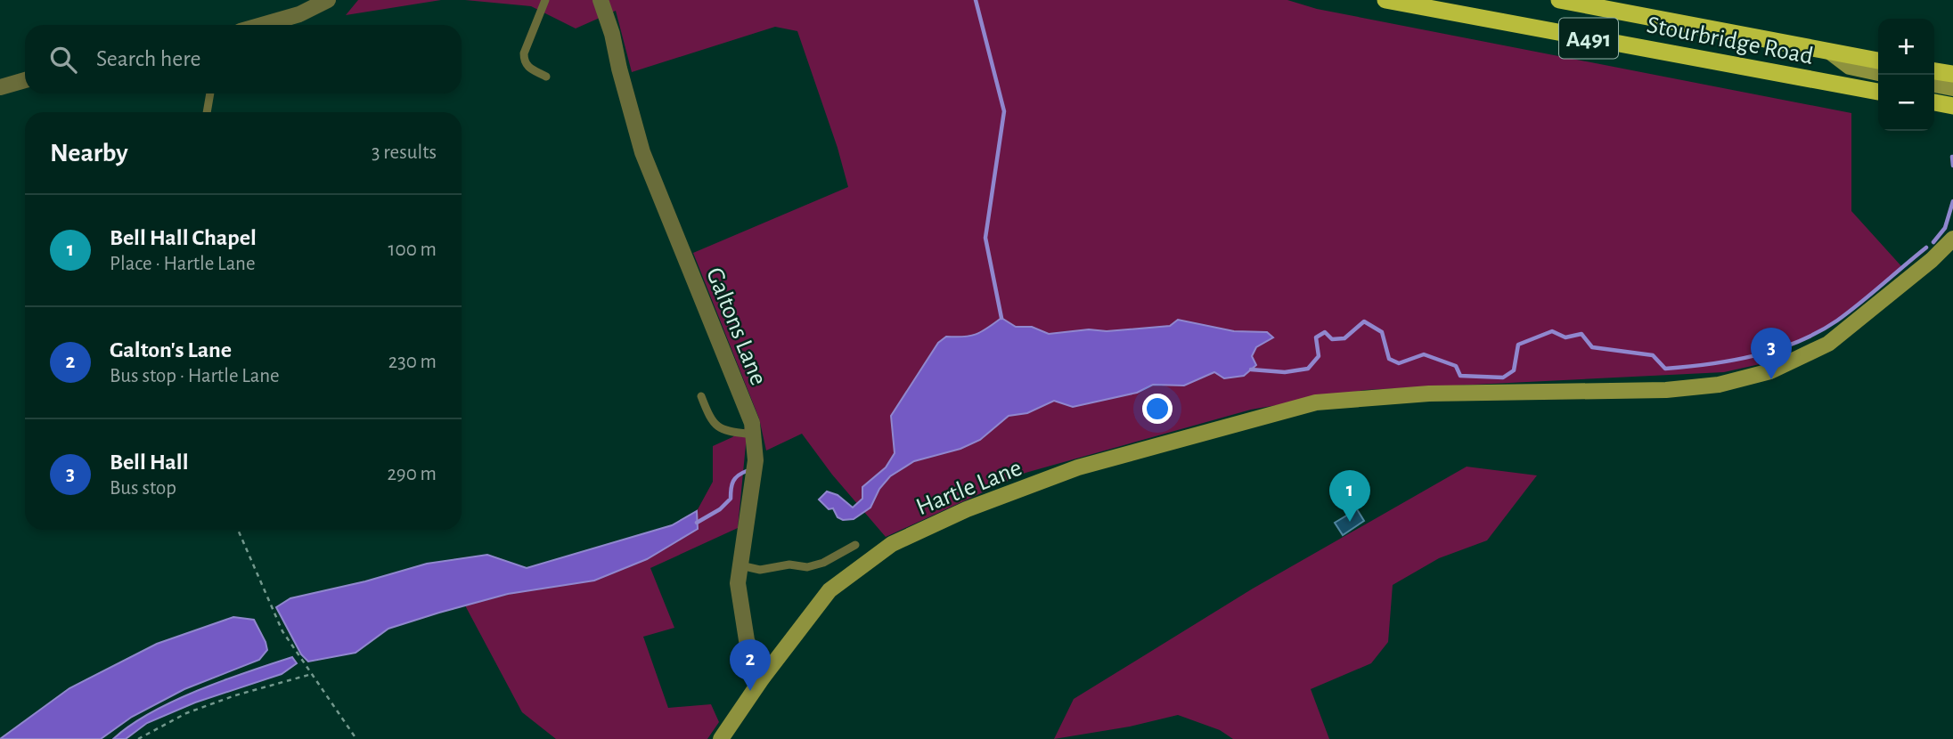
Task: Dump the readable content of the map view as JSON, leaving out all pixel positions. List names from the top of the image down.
{
  "streets": {
    "highway": ["A491", "Stourbridge Road"],
    "main road": ["Hartle Lane"],
    "street": ["Galtons Lane"]
  },
  "crossings": [
    ["Galtons Lane", "Hartle Lane"]
  ],
  "page": {
    "map_buttons": ["+", "−"],
    "search": "Search here",
    "heading": ["Nearby", "3 results"],
    "list": [
      {
        "mark": "1",
        "name": "Bell Hall Chapel",
        "note": "Place · Hartle Lane",
        "value": "100 m"
      },
      {
        "mark": "2",
        "name": "Galton's Lane",
        "note": "Bus stop · Hartle Lane",
        "value": "230 m"
      },
      {
        "mark": "3",
        "name": "Bell Hall",
        "note": "Bus stop",
        "value": "290 m"
      }
    ],
    "pins": ["3", "1", "2"]
  }
}
